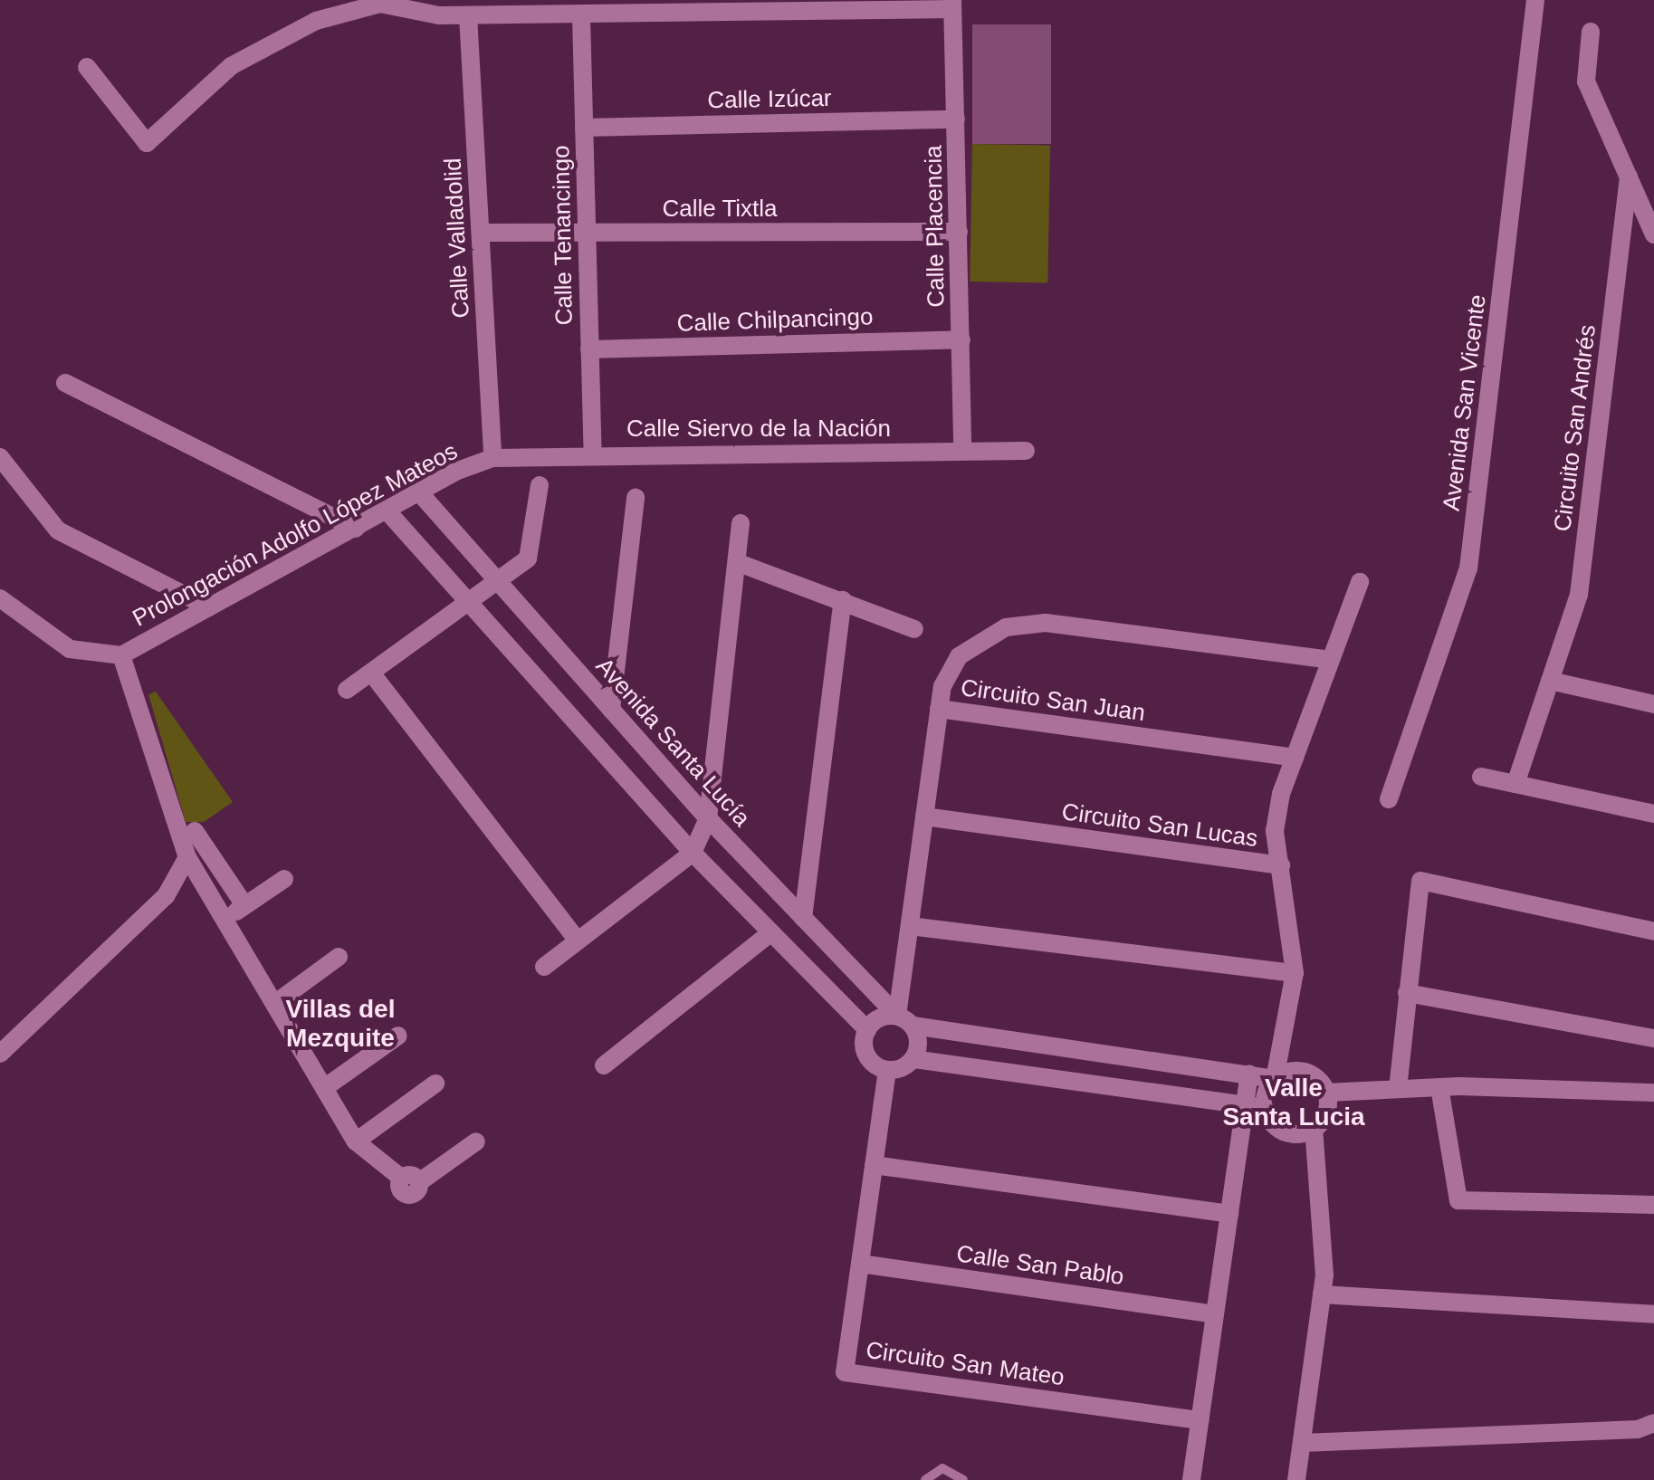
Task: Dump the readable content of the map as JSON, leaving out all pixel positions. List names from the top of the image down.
{
  "streets": {
    "street": [
      "Calle Izúcar",
      "Calle Tixtla",
      "Calle Placencia",
      "Calle Tenancingo",
      "Calle Valladolid",
      "Calle Chilpancingo",
      "Avenida San Vicente",
      "Circuito San Andrés",
      "Calle Siervo de la Nación",
      "Prolongación Adolfo López Mateos",
      "Circuito San Juan",
      "Avenida Santa Lucía",
      "Circuito San Lucas",
      "Calle San Pablo",
      "Circuito San Mateo"
    ]
  },
  "crossings": [
    ["Calle Izúcar", "Calle Placencia"],
    ["Calle Izúcar", "Calle Tenancingo"],
    ["Calle Tixtla", "Calle Placencia"],
    ["Calle Tixtla", "Calle Tenancingo"],
    ["Calle Tixtla", "Calle Valladolid"],
    ["Calle Placencia", "Calle Chilpancingo"],
    ["Calle Placencia", "Calle Siervo de la Nación"],
    ["Calle Tenancingo", "Calle Chilpancingo"],
    ["Calle Tenancingo", "Calle Siervo de la Nación"],
    ["Calle Valladolid", "Calle Siervo de la Nación"],
    ["Calle Valladolid", "Prolongación Adolfo López Mateos"],
    ["Calle Siervo de la Nación", "Prolongación Adolfo López Mateos"],
    ["Prolongación Adolfo López Mateos", "Avenida Santa Lucía"],
    ["Avenida Santa Lucía", "Circuito San Mateo"],
    ["Calle San Pablo", "Circuito San Mateo"]
  ],
  "districts": ["Villas del Mezquite", "Valle Santa Lucia"]
}
